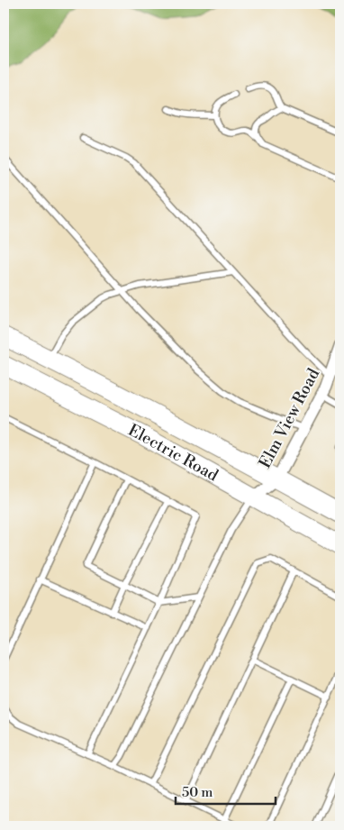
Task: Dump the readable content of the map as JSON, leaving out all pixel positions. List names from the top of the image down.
{
  "streets": {
    "main road": ["Electric Road"],
    "street": ["Elm View Road"]
  },
  "crossings": [
    ["Elm View Road", "Electric Road"]
  ],
  "scale_bar": "50 m"
}
